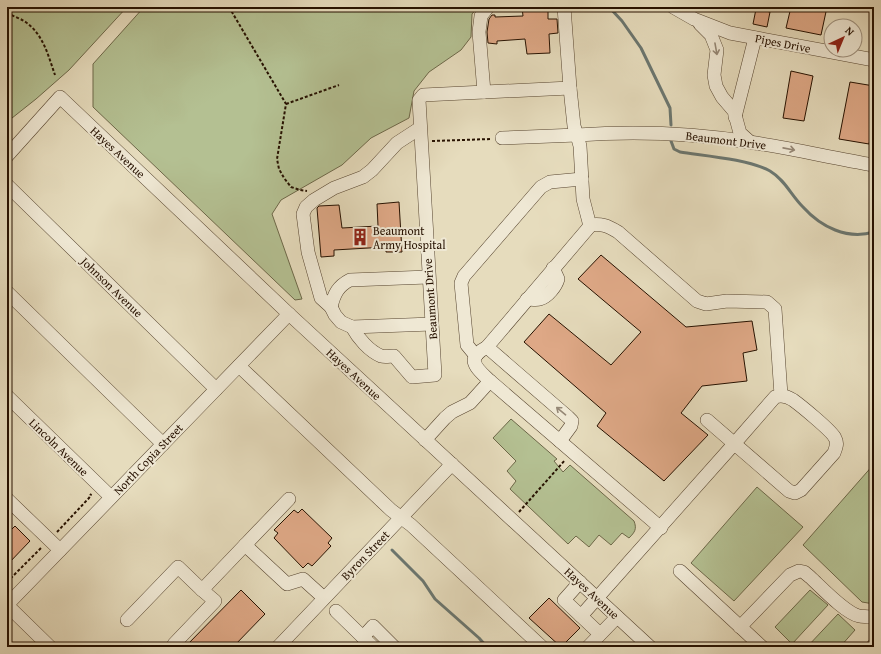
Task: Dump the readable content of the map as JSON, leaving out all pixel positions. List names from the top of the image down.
{
  "streets": {
    "street": [
      "Pipes Drive",
      "Beaumont Drive",
      "Hayes Avenue",
      "Johnson Avenue",
      "Lincoln Avenue",
      "North Copia Street",
      "Byron Street"
    ]
  },
  "crossings": [
    ["Pipes Drive", "Beaumont Drive"],
    ["Hayes Avenue", "North Copia Street"],
    ["Hayes Avenue", "Byron Street"],
    ["Johnson Avenue", "North Copia Street"],
    ["Lincoln Avenue", "North Copia Street"]
  ],
  "places": {
    "building": ["Beaumont Army Hospital"]
  },
  "north": "top right"
}
